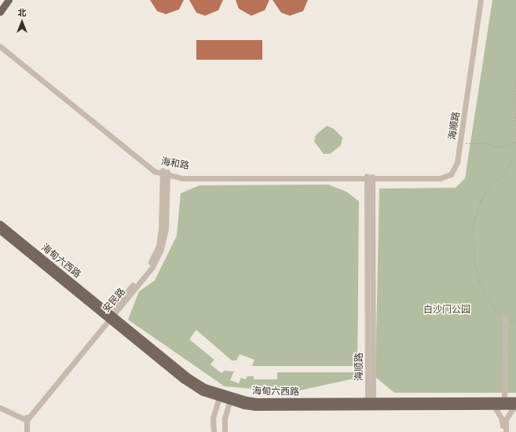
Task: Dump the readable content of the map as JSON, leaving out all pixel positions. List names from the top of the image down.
{
  "streets": {
    "main road": ["海甸六西路"],
    "street": ["海顺路", "海和路", "安民路"]
  },
  "crossings": [
    ["海顺路", "海和路"],
    ["海顺路", "海甸六西路"],
    ["海和路", "安民路"],
    ["海甸六西路", "安民路"]
  ],
  "parks": ["白沙门公园"],
  "north": "top"
}
